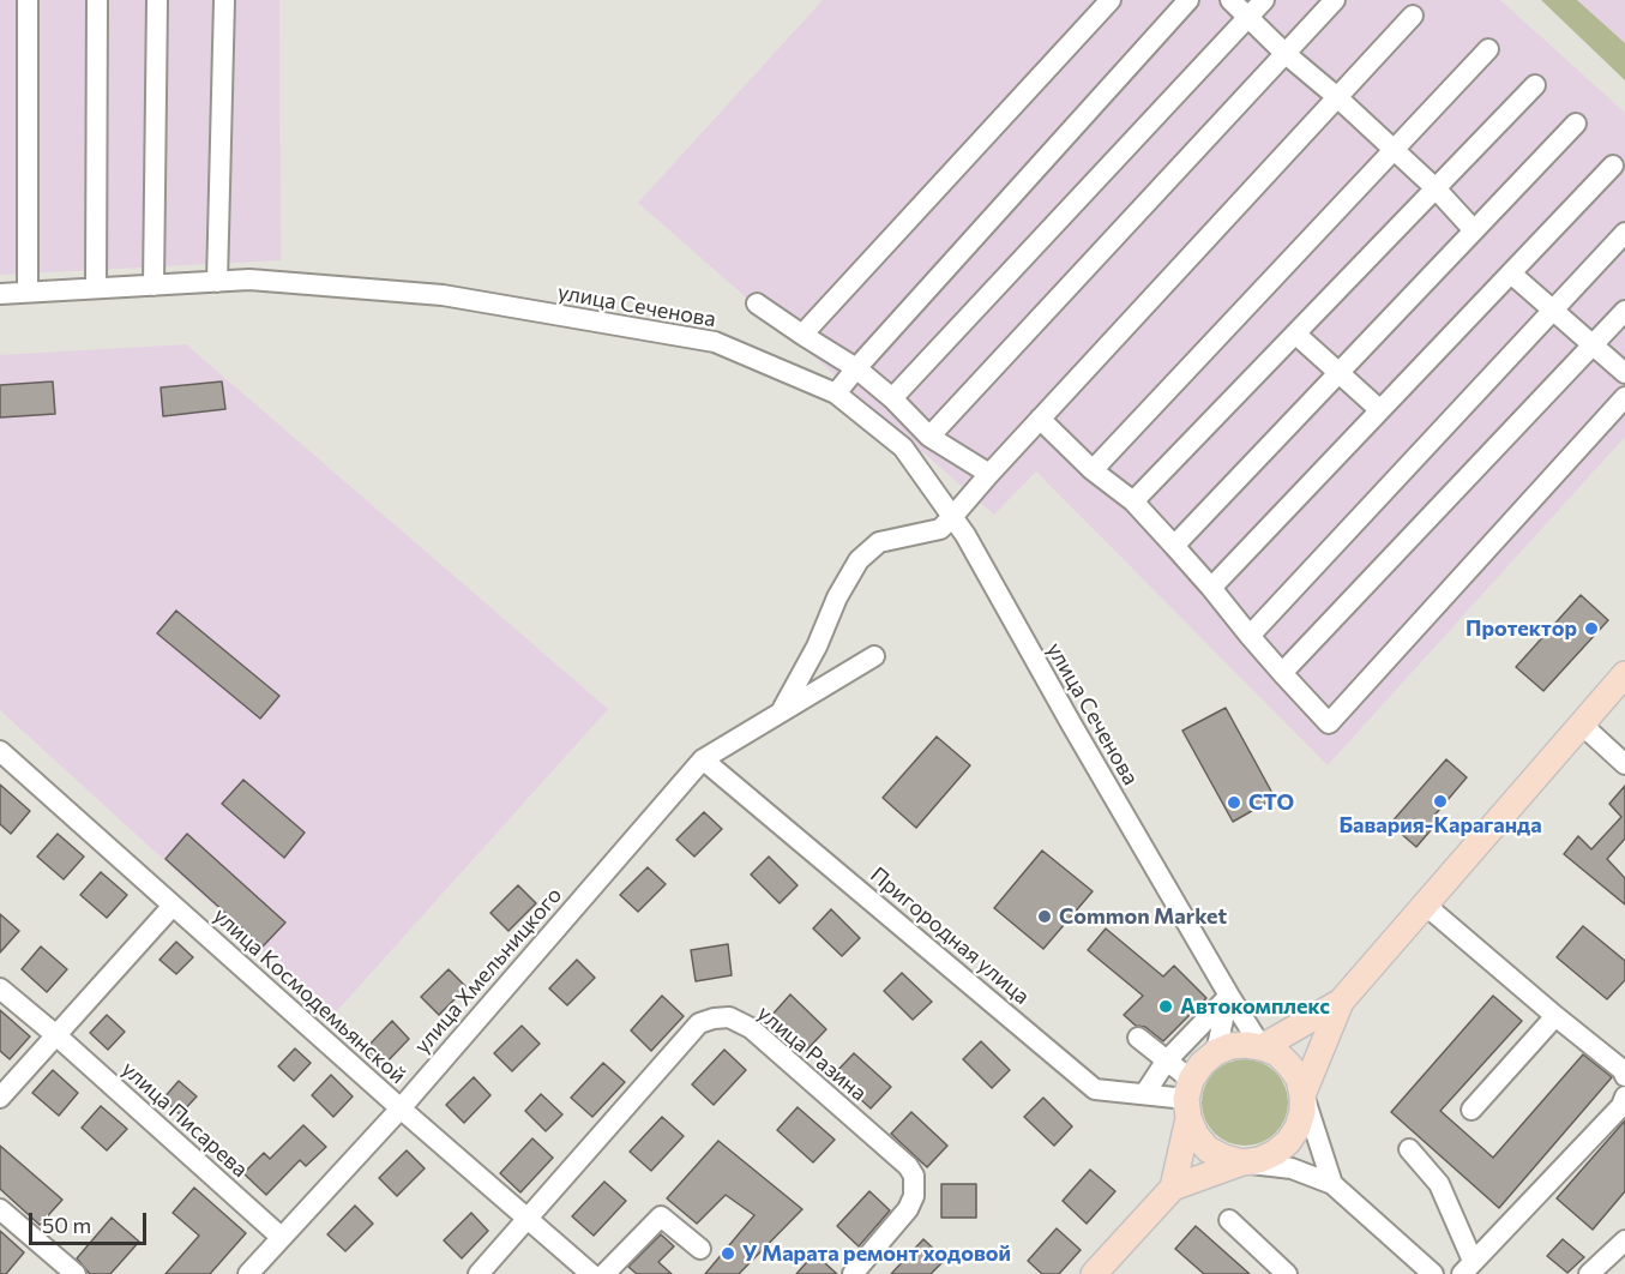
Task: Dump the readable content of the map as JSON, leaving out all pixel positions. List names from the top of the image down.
{
  "streets": {
    "street": [
      "улица Сеченова",
      "Пригородная улица",
      "улица Хмельницкого",
      "улица Космодемьянской",
      "улица Разина",
      "улица Писарева"
    ]
  },
  "crossings": [
    ["улица Сеченова", "Пригородная улица"],
    ["Пригородная улица", "улица Хмельницкого"],
    ["улица Хмельницкого", "улица Космодемьянской"],
    ["улица Хмельницкого", "улица Писарева"],
    ["улица Космодемьянской", "улица Разина"]
  ],
  "places": [
    "Протектор",
    "Бавария-Караганда",
    "СТО",
    "Common Market",
    "Автокомплекс",
    "У Марата ремонт ходовой"
  ],
  "scale_bar": "50 m"
}
